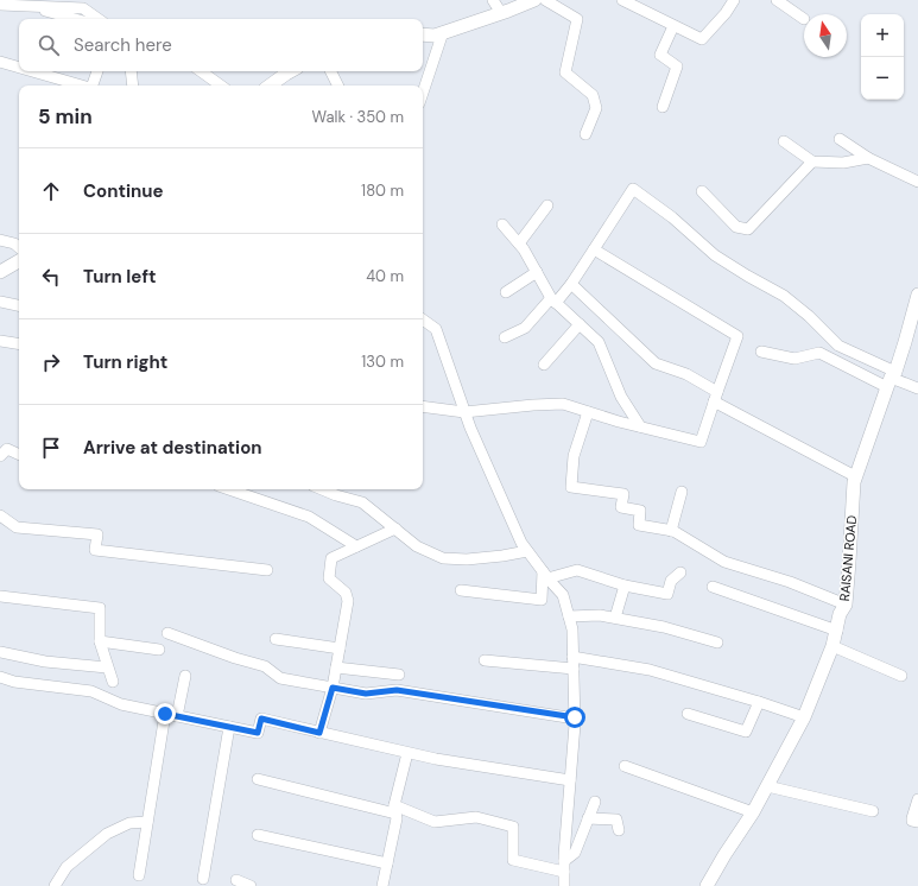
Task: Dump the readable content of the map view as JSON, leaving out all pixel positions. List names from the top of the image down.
{
  "streets": {
    "main road": ["RAISANI ROAD"]
  },
  "north": "top",
  "page": {
    "map_buttons": ["+", "−"],
    "search": "Search here",
    "heading": ["5 min", "Walk · 350 m"],
    "list": [
      ["Continue", "180 m"],
      ["Turn left", "40 m"],
      ["Turn right", "130 m"],
      "Arrive at destination"
    ]
  }
}
